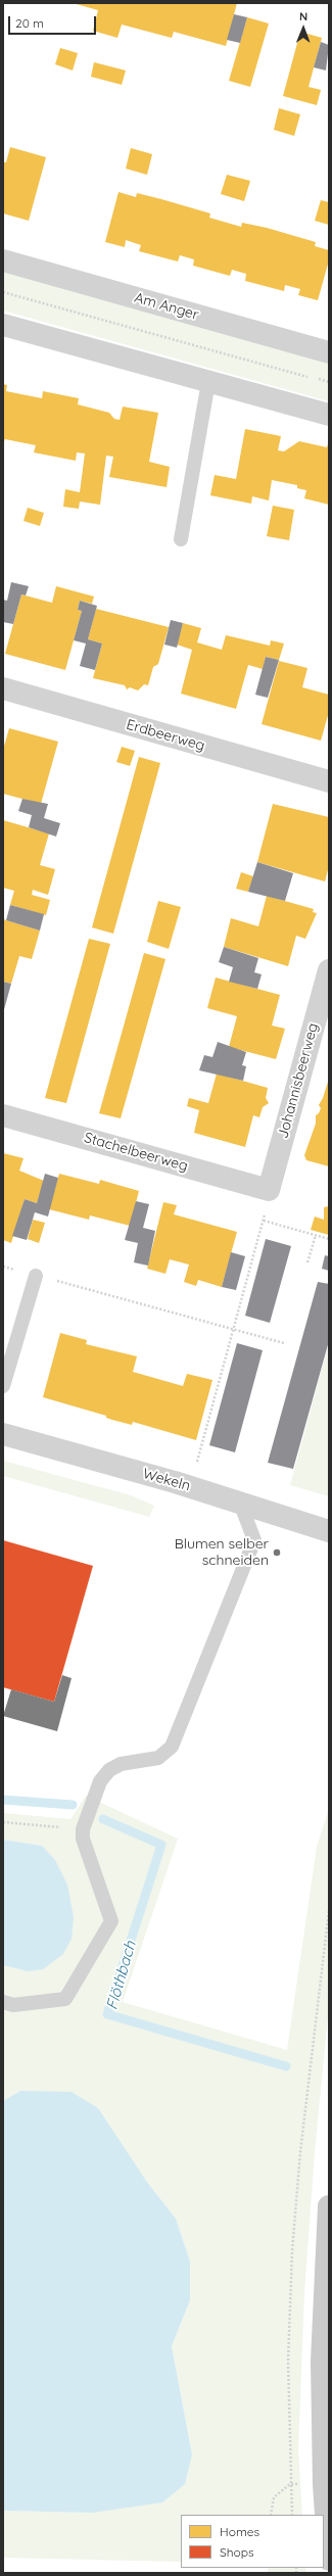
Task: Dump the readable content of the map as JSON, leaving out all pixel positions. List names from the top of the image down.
{
  "streets": {
    "street": [
      "Am Anger",
      "Erdbeerweg",
      "Johannisbeerweg",
      "Stachelbeerweg",
      "Wekeln"
    ]
  },
  "crossings": [
    ["Johannisbeerweg", "Stachelbeerweg"]
  ],
  "water": ["Flöthbach"],
  "places": ["Blumen selber schneiden"],
  "legend": ["Homes", "Shops"],
  "scale_bar": "20 m",
  "north": "top"
}
